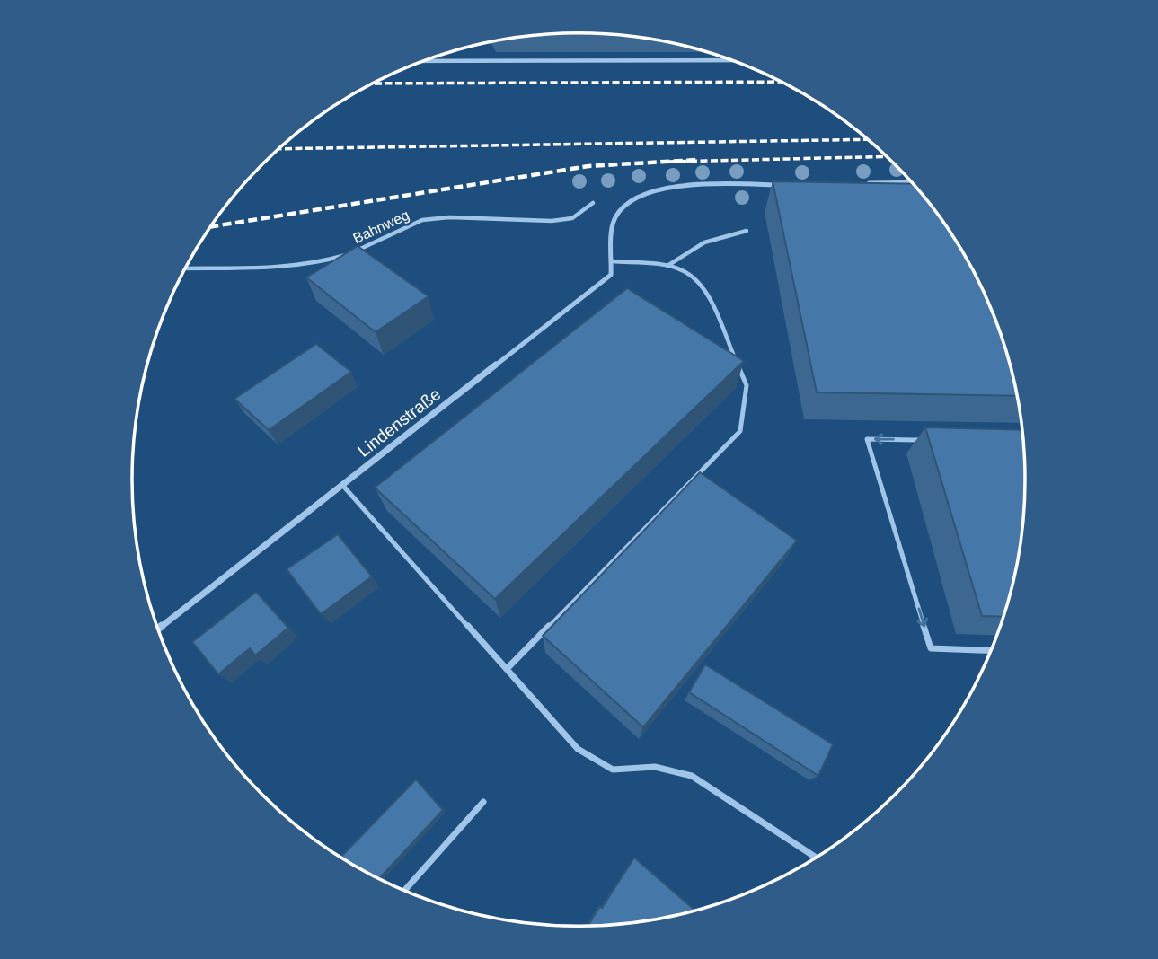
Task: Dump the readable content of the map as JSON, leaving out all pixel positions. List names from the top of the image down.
{
  "streets": {
    "street": ["Lindenstraße"],
    "lane": ["Bahnweg"]
  }
}
